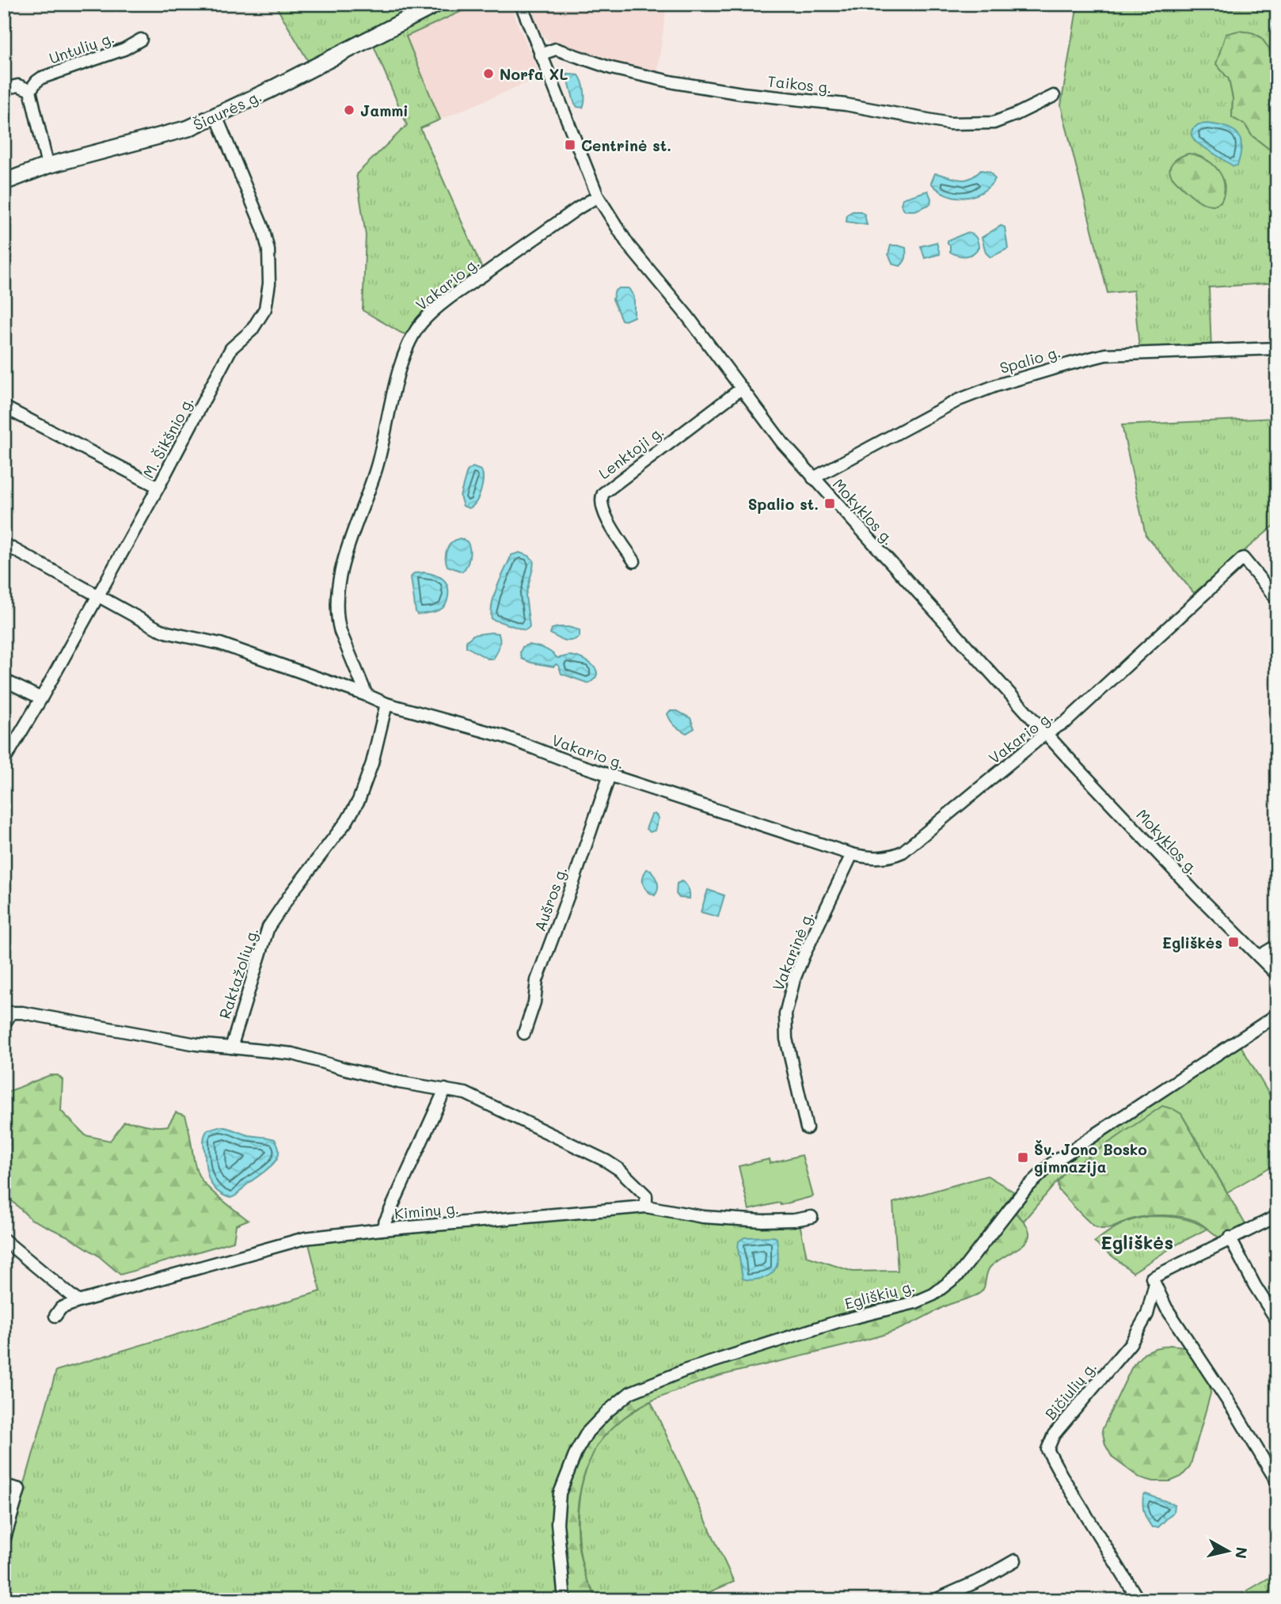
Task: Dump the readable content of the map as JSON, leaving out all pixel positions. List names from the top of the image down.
{
  "streets": {
    "main road": ["Šiaurės g."],
    "street": [
      "Untulių g.",
      "Taikos g.",
      "Vakario g.",
      "Spalio g.",
      "M. Šikšnio g.",
      "Lenktoji g.",
      "Mokyklos g.",
      "Aušros g.",
      "Vakarinė g.",
      "Raktažolių g.",
      "Kiminų g.",
      "Egliškių g.",
      "Bičiulių g."
    ]
  },
  "crossings": [
    ["Taikos g.", "Mokyklos g."],
    ["Šiaurės g.", "M. Šikšnio g."],
    ["Vakario g.", "Mokyklos g."],
    ["Vakario g.", "Aušros g."],
    ["Vakario g.", "Vakarinė g."],
    ["Vakario g.", "Raktažolių g."],
    ["Spalio g.", "Mokyklos g."],
    ["Lenktoji g.", "Mokyklos g."]
  ],
  "districts": ["Egliškės"],
  "places": {
    "other": ["Norfa XL", "Jammi"],
    "transit": [
      "Centrinė st.",
      "Spalio st.",
      "Egliškės",
      "Šv. Jono Bosko gimnazija"
    ]
  },
  "north": "right"
}
